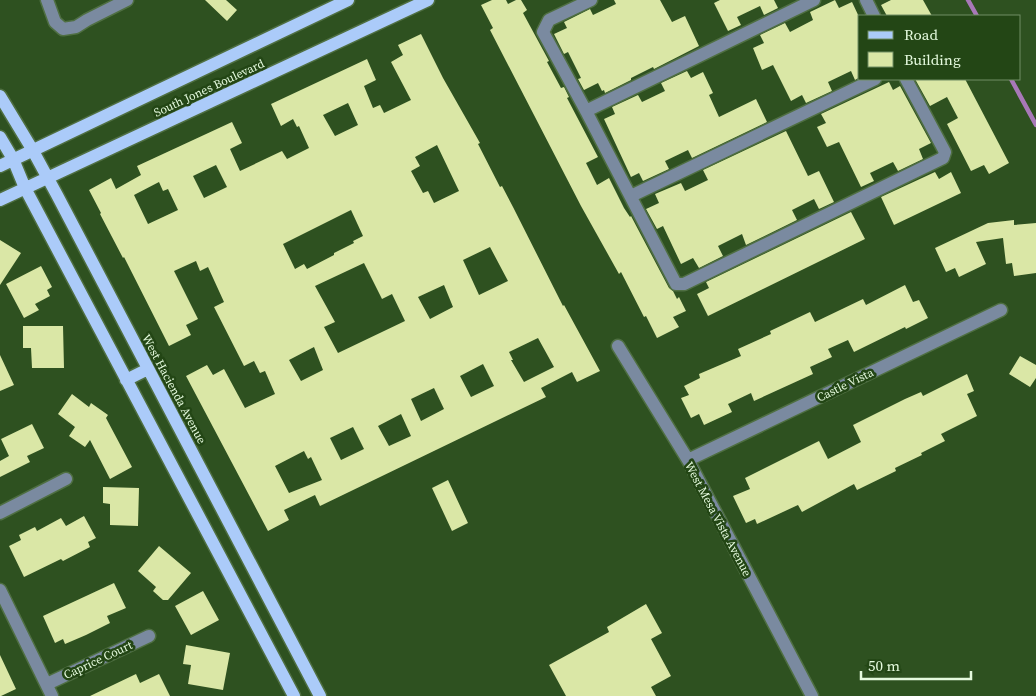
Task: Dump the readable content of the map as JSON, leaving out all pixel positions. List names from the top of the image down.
{
  "streets": {
    "main road": ["South Jones Boulevard", "West Hacienda Avenue"],
    "street": ["Castle Vista", "West Mesa Vista Avenue", "Caprice Court"]
  },
  "crossings": [
    ["South Jones Boulevard", "West Hacienda Avenue"],
    ["Castle Vista", "West Mesa Vista Avenue"]
  ],
  "legend": ["Road", "Building"],
  "scale_bar": "50 m"
}
